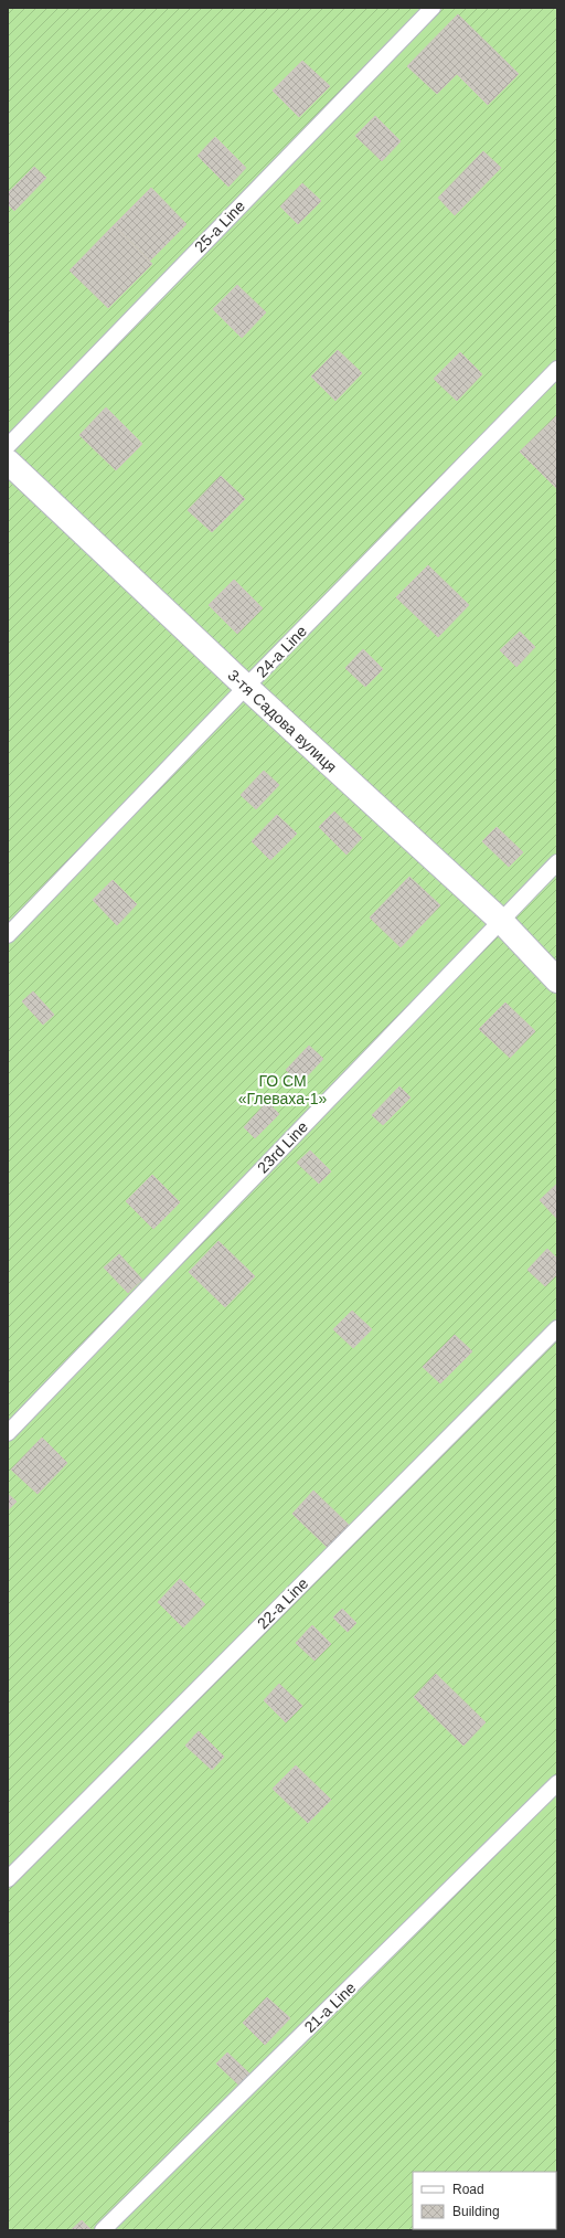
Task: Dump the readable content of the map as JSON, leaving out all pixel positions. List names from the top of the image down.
{
  "streets": {
    "street": ["3-тя Садова вулиця"],
    "lane": [
      "25-a Line",
      "24-a Line",
      "23rd Line",
      "22-a Line",
      "21-a Line"
    ]
  },
  "crossings": [
    ["24-a Line", "3-тя Садова вулиця"],
    ["3-тя Садова вулиця", "23rd Line"]
  ],
  "parks": ["ГО СМ «Глеваха-1»"],
  "legend": ["Road", "Building"]
}
